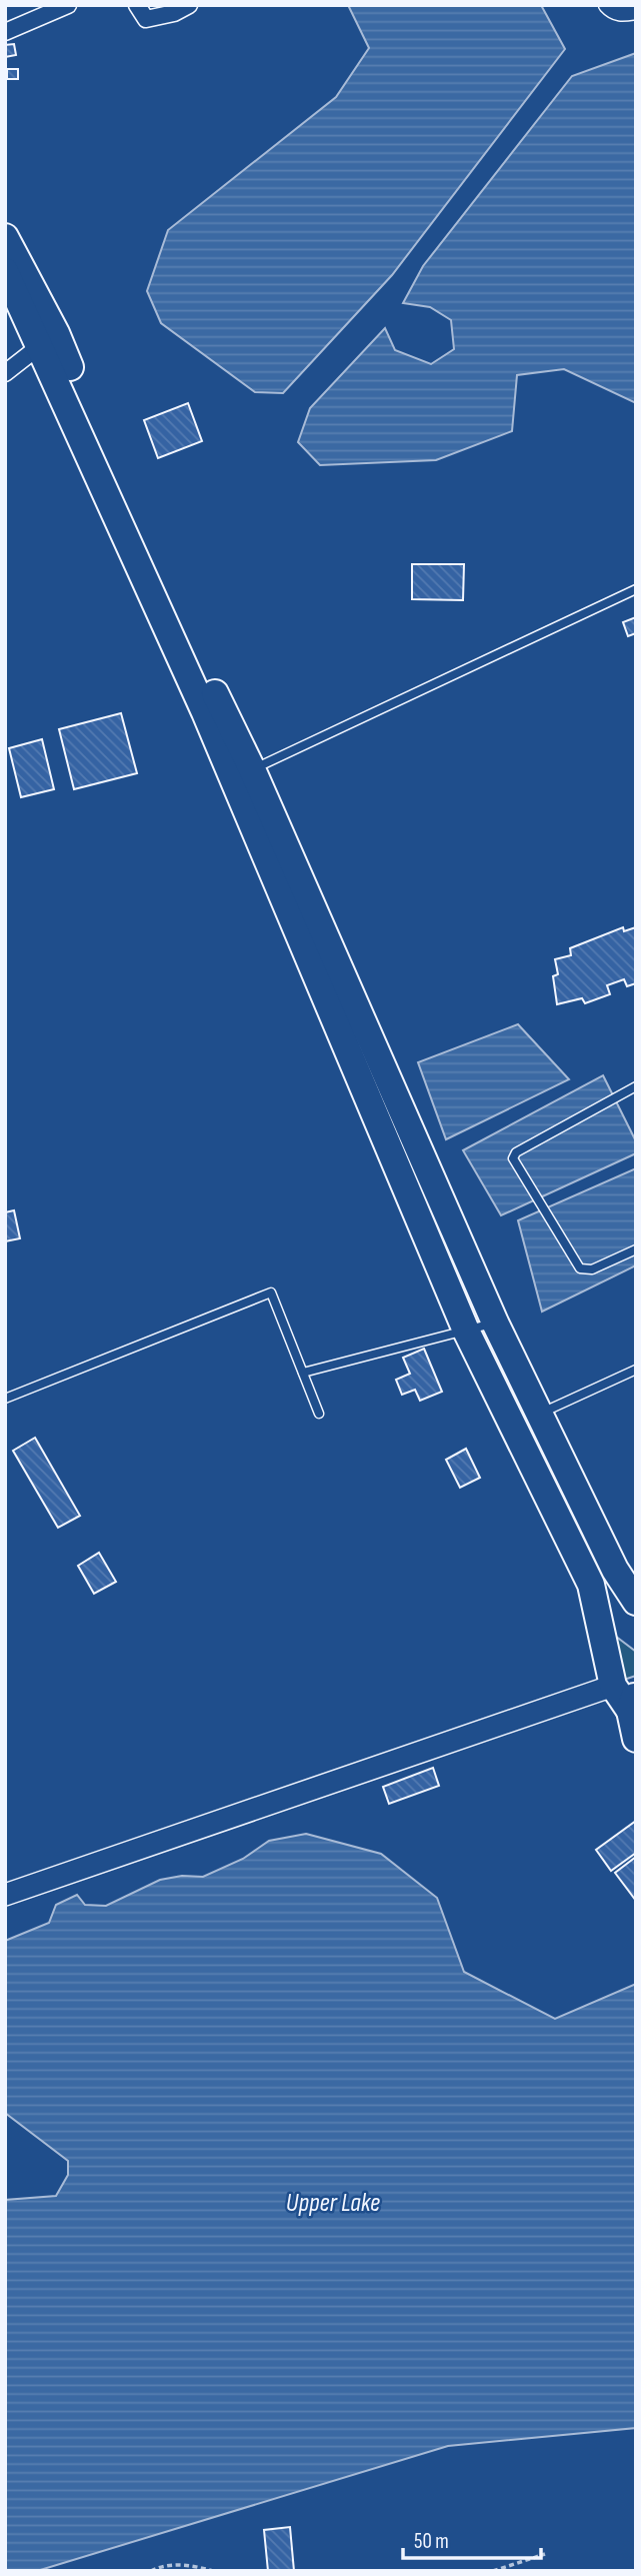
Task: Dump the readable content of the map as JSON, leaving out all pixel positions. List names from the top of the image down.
{
  "water": ["Upper Lake"],
  "scale_bar": "50 m"
}
